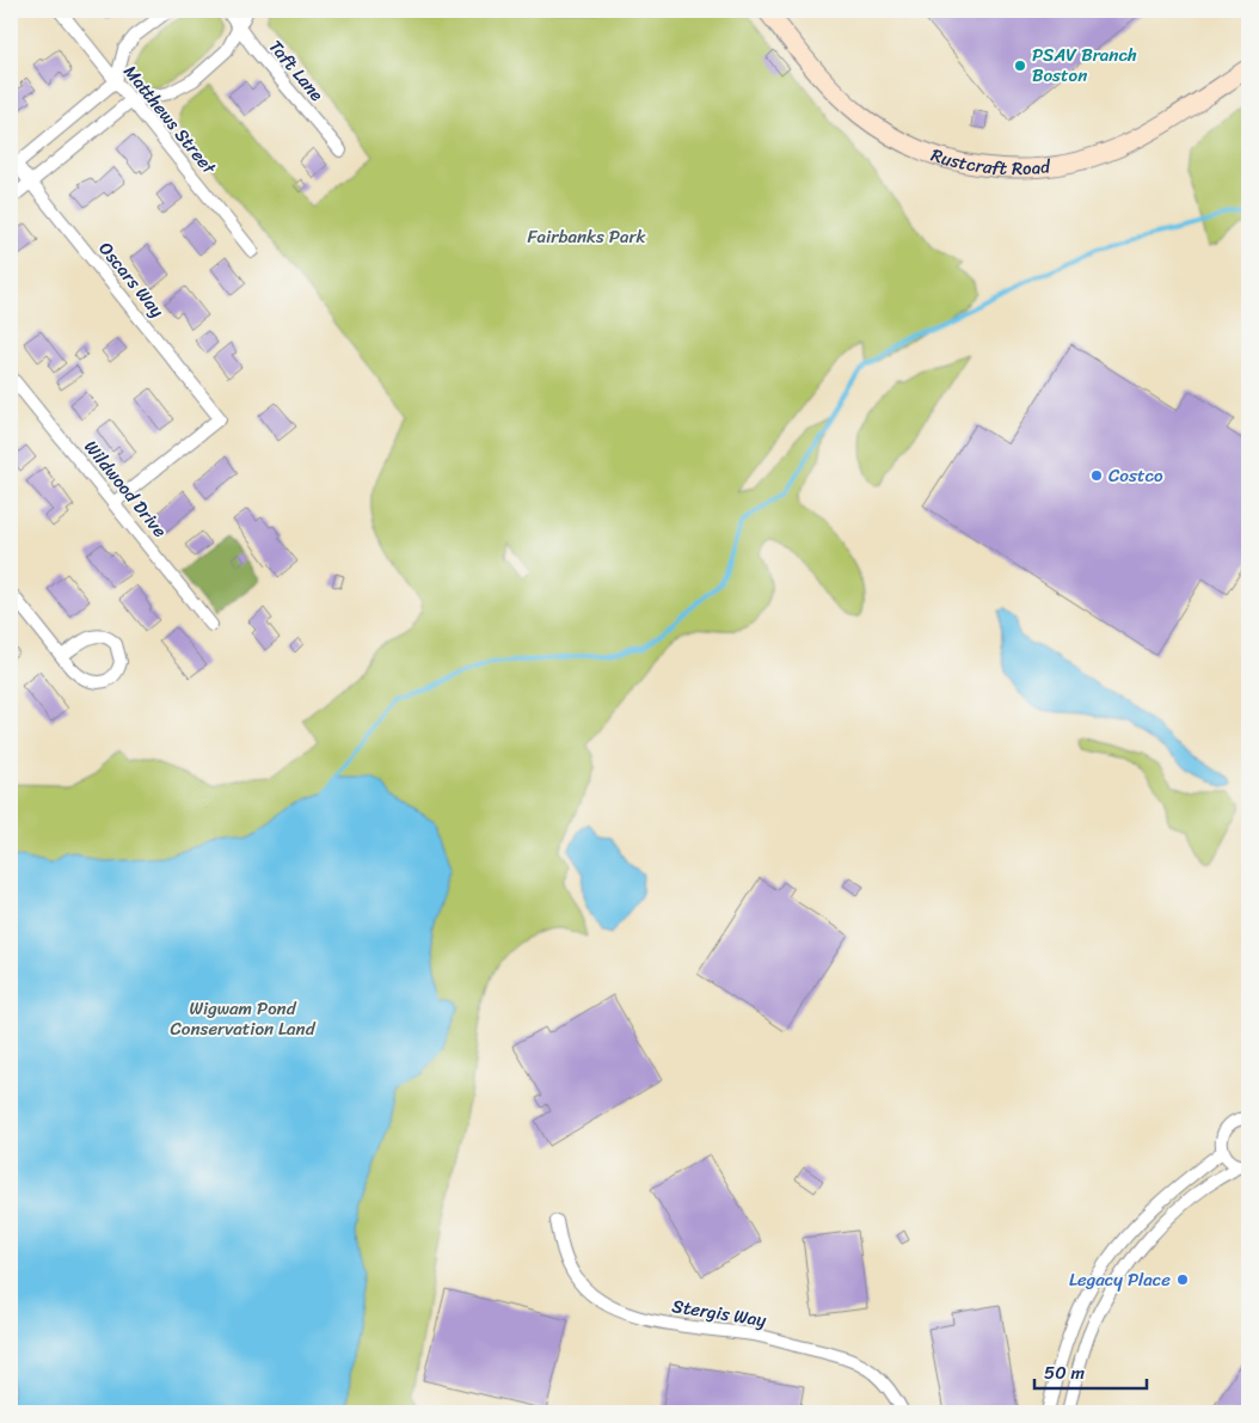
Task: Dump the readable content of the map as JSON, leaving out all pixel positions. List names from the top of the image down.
{
  "streets": {
    "main road": ["Rustcraft Road"],
    "street": [
      "Taft Lane",
      "Matthews Street",
      "Oscars Way",
      "Wildwood Drive",
      "Stergis Way"
    ]
  },
  "crossings": [
    ["Oscars Way", "Wildwood Drive"]
  ],
  "parks": ["Fairbanks Park", "Wigwam Pond Conservation Land"],
  "places": ["PSAV Branch Boston", "Costco", "Legacy Place"],
  "scale_bar": "50 m"
}
